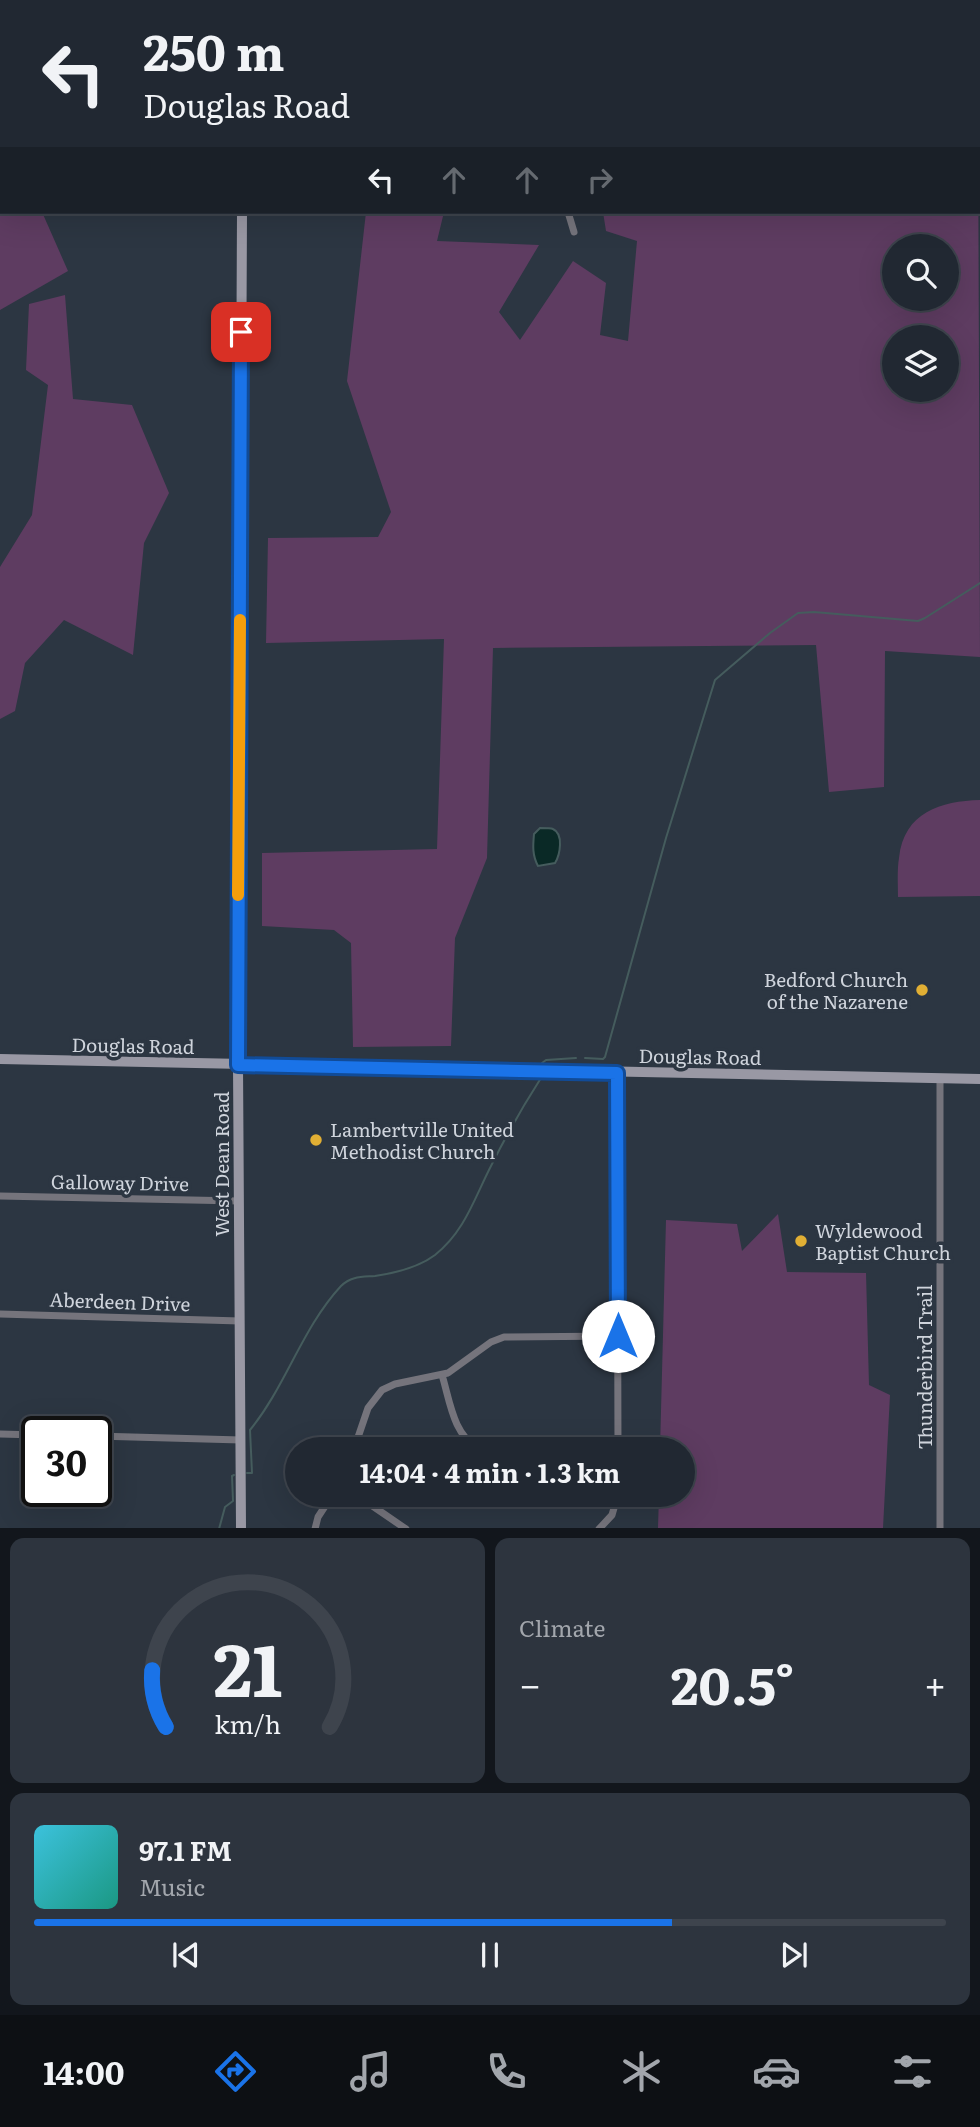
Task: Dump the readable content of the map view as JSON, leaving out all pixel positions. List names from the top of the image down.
{
  "streets": {
    "street": [
      "Douglas Road",
      "West Dean Road",
      "Galloway Drive",
      "Aberdeen Drive",
      "Thunderbird Trail"
    ]
  },
  "crossings": [
    ["Douglas Road", "West Dean Road"],
    ["Douglas Road", "Thunderbird Trail"],
    ["West Dean Road", "Galloway Drive"],
    ["West Dean Road", "Aberdeen Drive"]
  ],
  "places": ["Bedford Church of the Nazarene", "Lambertville United Methodist Church", "Wyldewood Baptist Church"],
  "page": {
    "turn": ["250 m", "Douglas Road"],
    "limit": "30",
    "trip": "14:04 · 4 min · 1.3 km",
    "tile": "Climate",
    "heat": ["−", "20.5°", "+"],
    "song": ["97.1 FM", "Music"],
    "tabs": "14:00",
    "gauge": ["21", "km/h"]
  }
}
